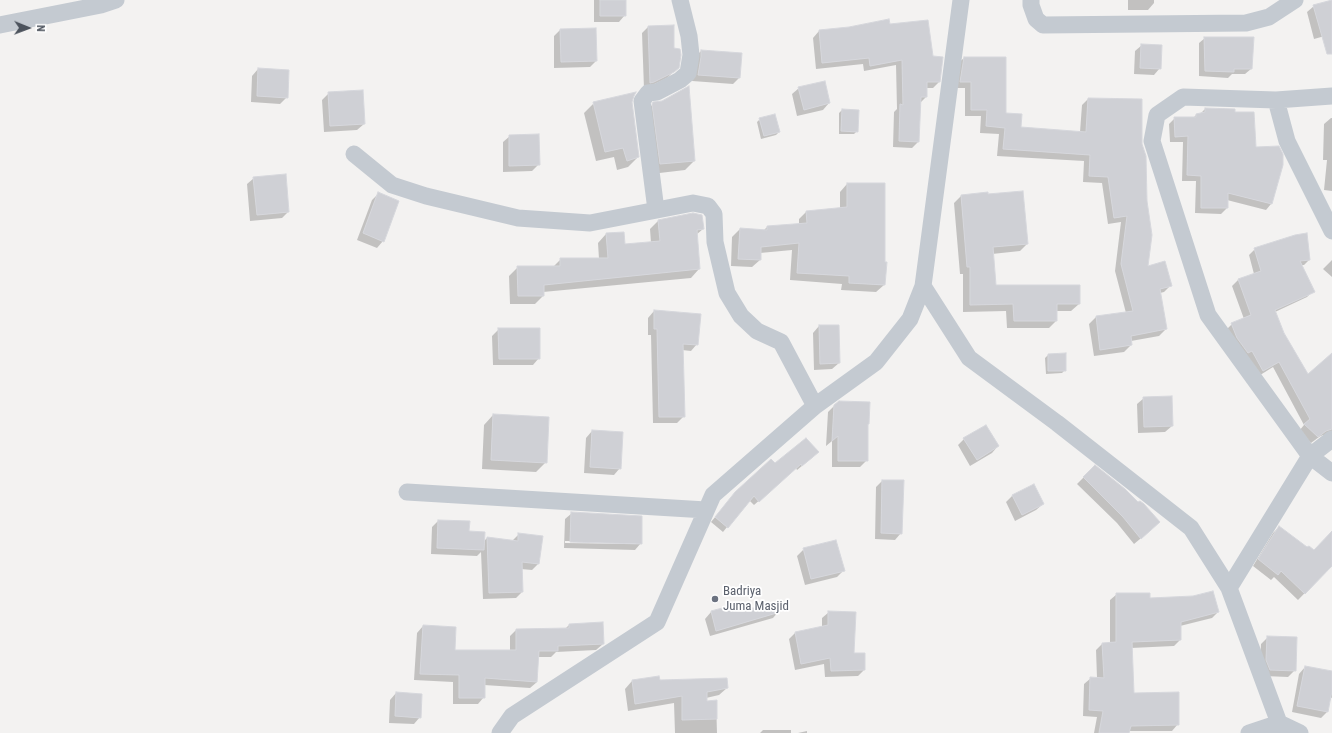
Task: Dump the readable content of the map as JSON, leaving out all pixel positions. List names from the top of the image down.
{
  "places": ["Badriya Juma Masjid"],
  "north": "right"
}
